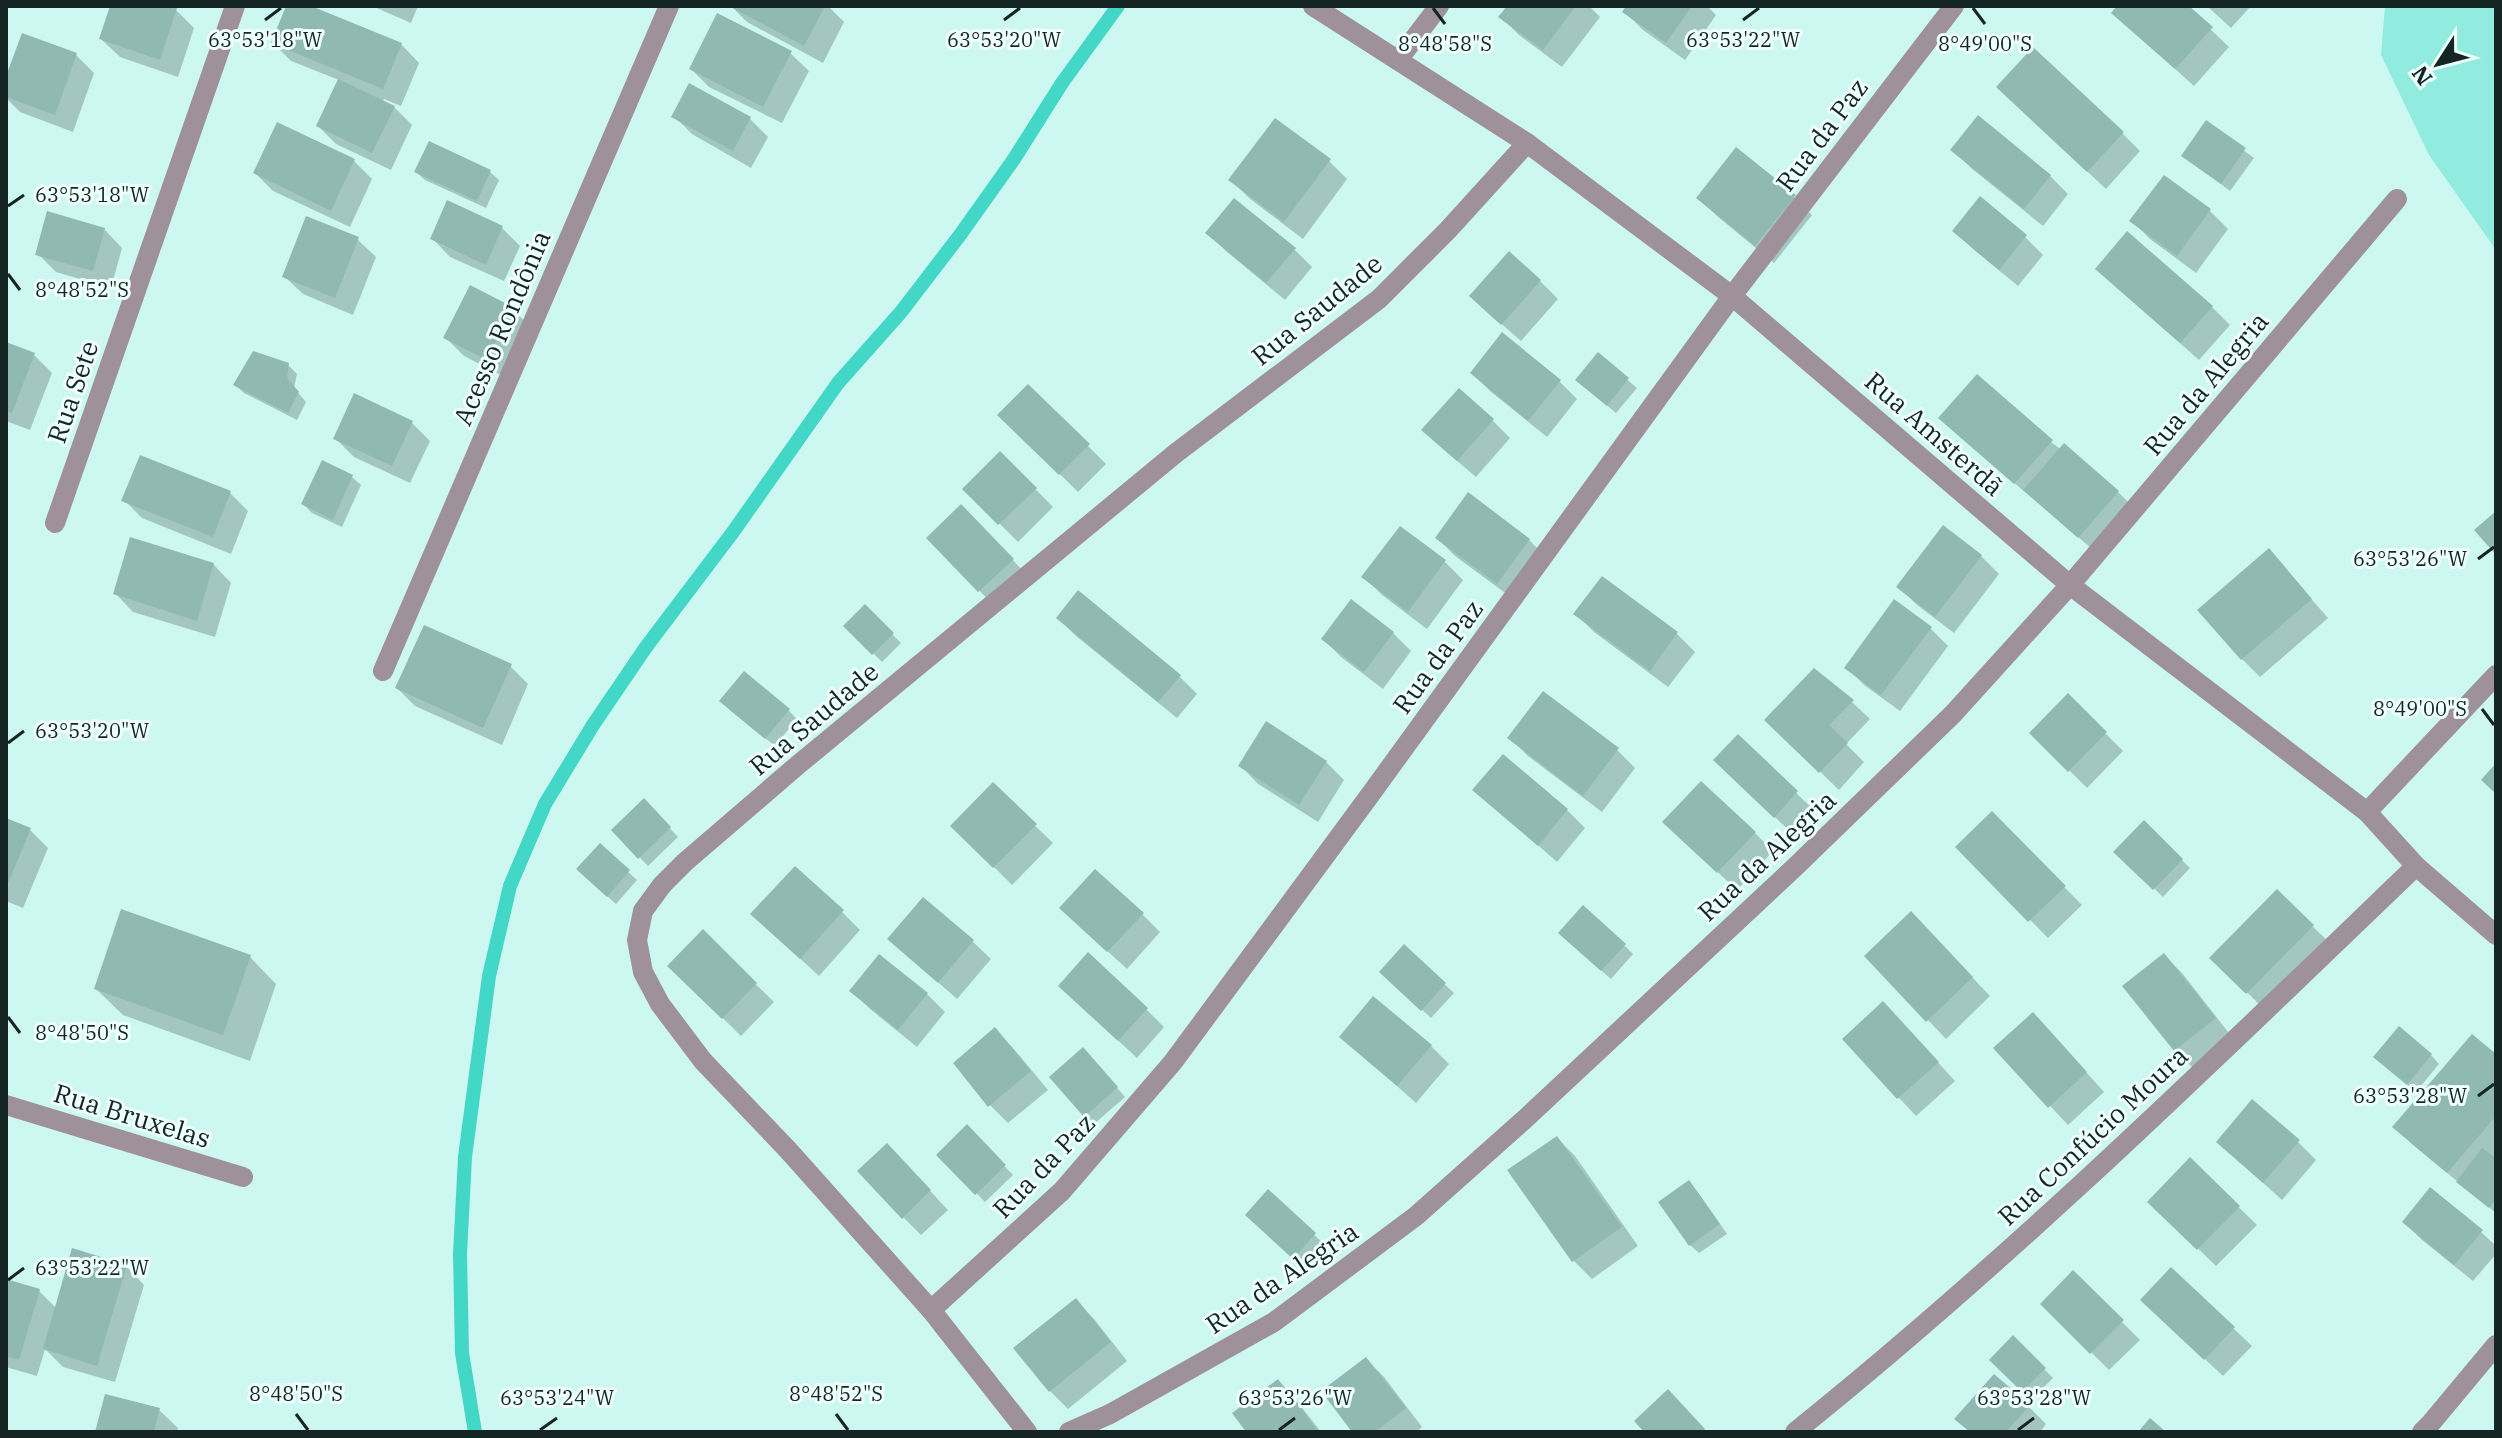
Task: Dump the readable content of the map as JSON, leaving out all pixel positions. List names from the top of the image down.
{
  "streets": {
    "street": [
      "Rua da Paz",
      "Rua Saudade",
      "Acesso Rondônia",
      "Rua da Alegria",
      "Rua Sete",
      "Rua Amsterdã",
      "Rua Bruxelas",
      "Rua Confúcio Moura"
    ]
  },
  "crossings": [
    ["Rua da Paz", "Rua Saudade"],
    ["Rua da Paz", "Rua Amsterdã"],
    ["Rua Saudade", "Rua Amsterdã"],
    ["Rua da Alegria", "Rua Amsterdã"],
    ["Rua Amsterdã", "Rua Confúcio Moura"]
  ],
  "north": "bottom left",
  "coordinates": [
    "63°53'18\"W",
    "63°53'20\"W",
    "63°53'22\"W",
    "8°48'58\"S",
    "8°49'00\"S",
    "8°48'52\"S",
    "63°53'26\"W",
    "8°48'50\"S",
    "63°53'28\"W",
    "63°53'24\"W"
  ]
}
